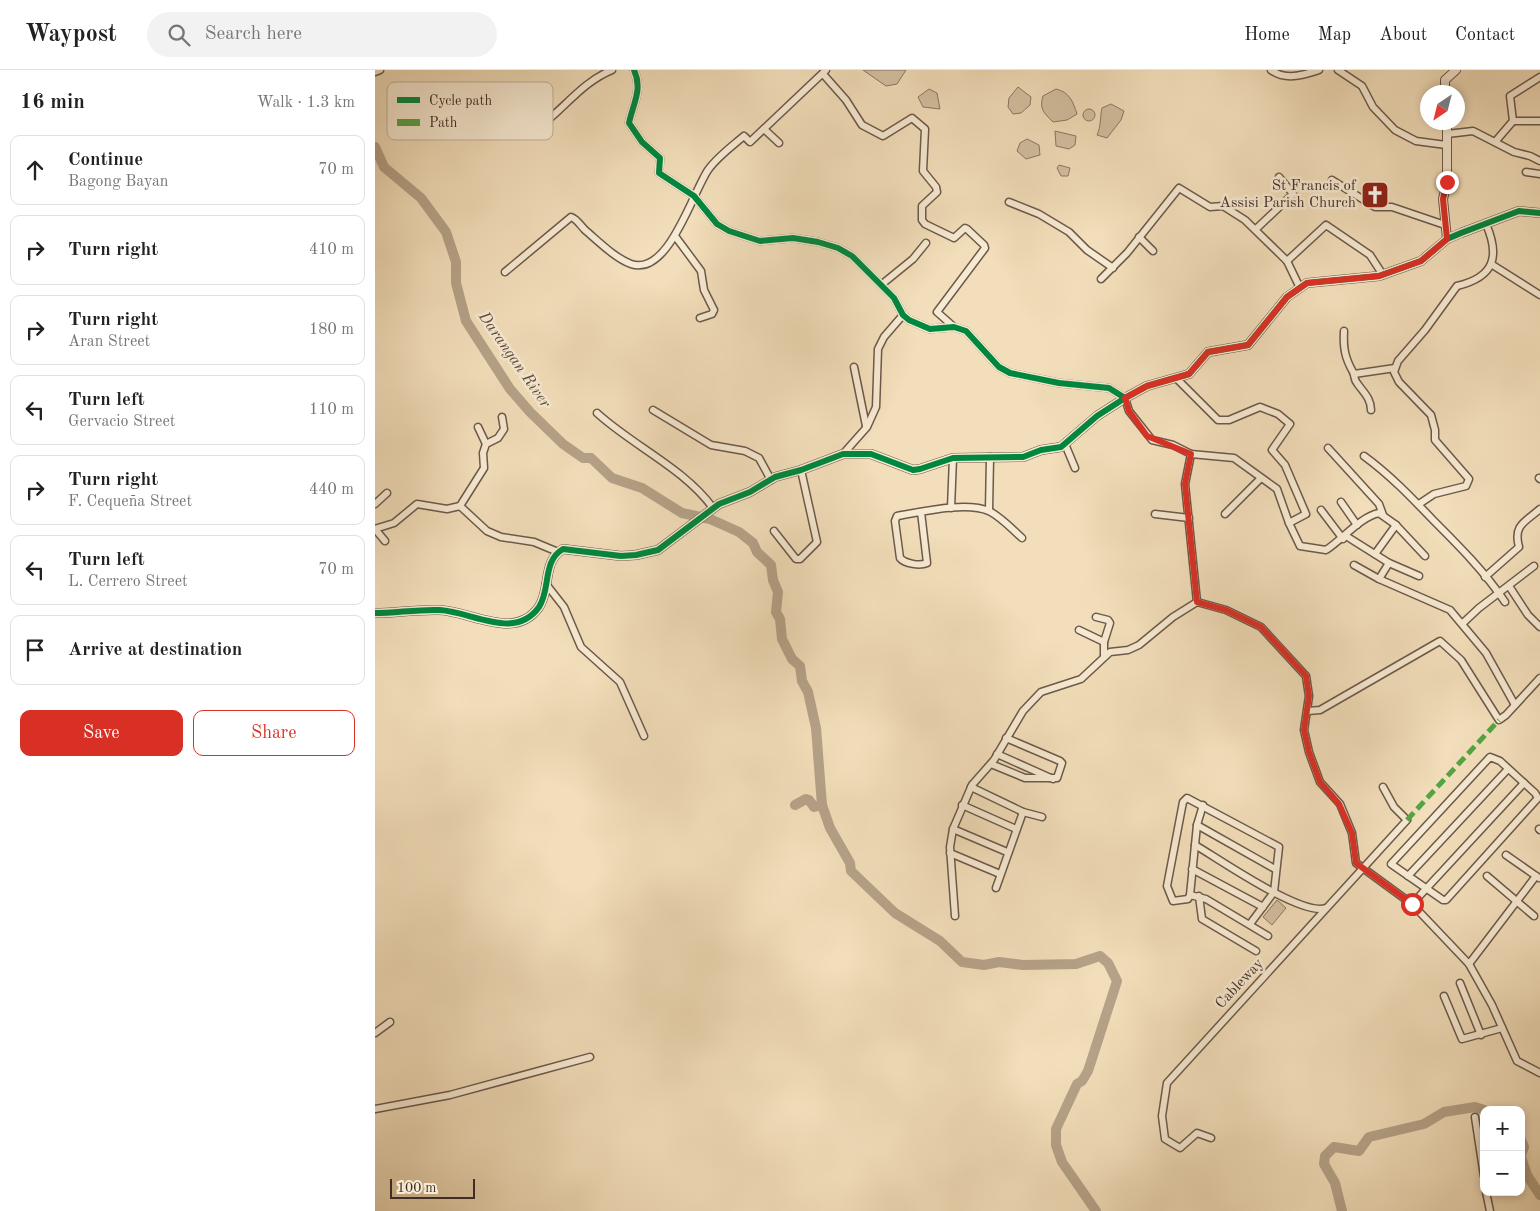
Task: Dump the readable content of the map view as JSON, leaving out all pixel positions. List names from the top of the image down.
{
  "streets": {
    "street": ["Cableway"]
  },
  "water": ["Darangan River"],
  "places": {
    "church": ["St Francis of Assisi Parish Church"]
  },
  "legend": ["Cycle path", "Path"],
  "scale_bar": "100 m",
  "north": "bottom left",
  "page": {
    "header": "Waypost",
    "search": "Search here",
    "nav": [
      "Home",
      "Map",
      "About",
      "Contact"
    ],
    "heading": ["16 min", "Walk · 1.3 km"],
    "list": [
      ["Continue", "Bagong Bayan", "70 m"],
      ["Turn right", "410 m"],
      ["Turn right", "Aran Street", "180 m"],
      ["Turn left", "Gervacio Street", "110 m"],
      ["Turn right", "F. Cequeña Street", "440 m"],
      ["Turn left", "L. Cerrero Street", "70 m"],
      "Arrive at destination"
    ],
    "buttons": ["Save", "Share"],
    "map_buttons": ["+", "−"],
    "scale": "100 m"
  }
}
